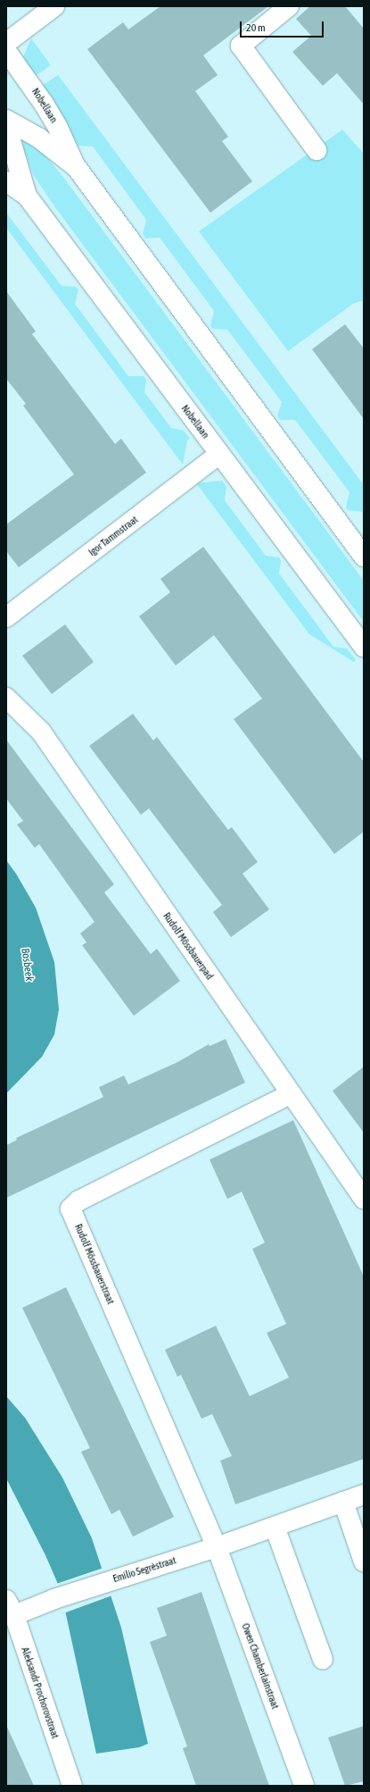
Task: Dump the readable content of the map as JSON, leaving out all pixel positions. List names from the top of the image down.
{
  "streets": {
    "street": [
      "Nobellaan",
      "Igor Tammstraat",
      "Rudolf Mössbauerpad",
      "Rudolf Mössbauerstraat",
      "Emilio Segrèstraat",
      "Owen Chamberlainstraat",
      "Aleksandr Prochorovstraat"
    ]
  },
  "crossings": [
    ["Nobellaan", "Igor Tammstraat"],
    ["Rudolf Mössbauerpad", "Rudolf Mössbauerstraat"],
    ["Rudolf Mössbauerstraat", "Emilio Segrèstraat"],
    ["Rudolf Mössbauerstraat", "Owen Chamberlainstraat"],
    ["Emilio Segrèstraat", "Owen Chamberlainstraat"],
    ["Emilio Segrèstraat", "Aleksandr Prochorovstraat"]
  ],
  "water": ["Bosbeek"],
  "scale_bar": "20 m"
}
